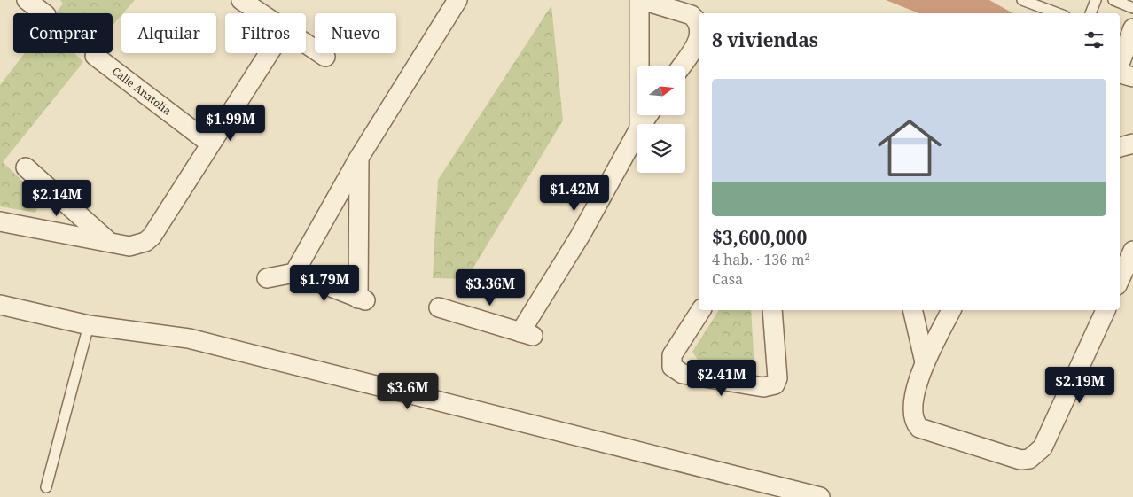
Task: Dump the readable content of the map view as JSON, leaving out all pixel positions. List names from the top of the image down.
{
  "streets": {
    "street": ["Calle Anatolia"]
  },
  "north": "right",
  "page": {
    "chip": [
      "Comprar",
      "Alquilar",
      "Filtros",
      "Nuevo"
    ],
    "heading": "8 viviendas",
    "list": [
      {
        "name": "$3,600,000",
        "note": "4 hab. · 136 m² · Casa"
      }
    ],
    "price": [
      "$1.99M",
      "$1.42M",
      "$2.14M",
      "$1.79M",
      "$3.36M",
      "$2.41M",
      "$2.19M",
      "$3.6M"
    ]
  }
}
